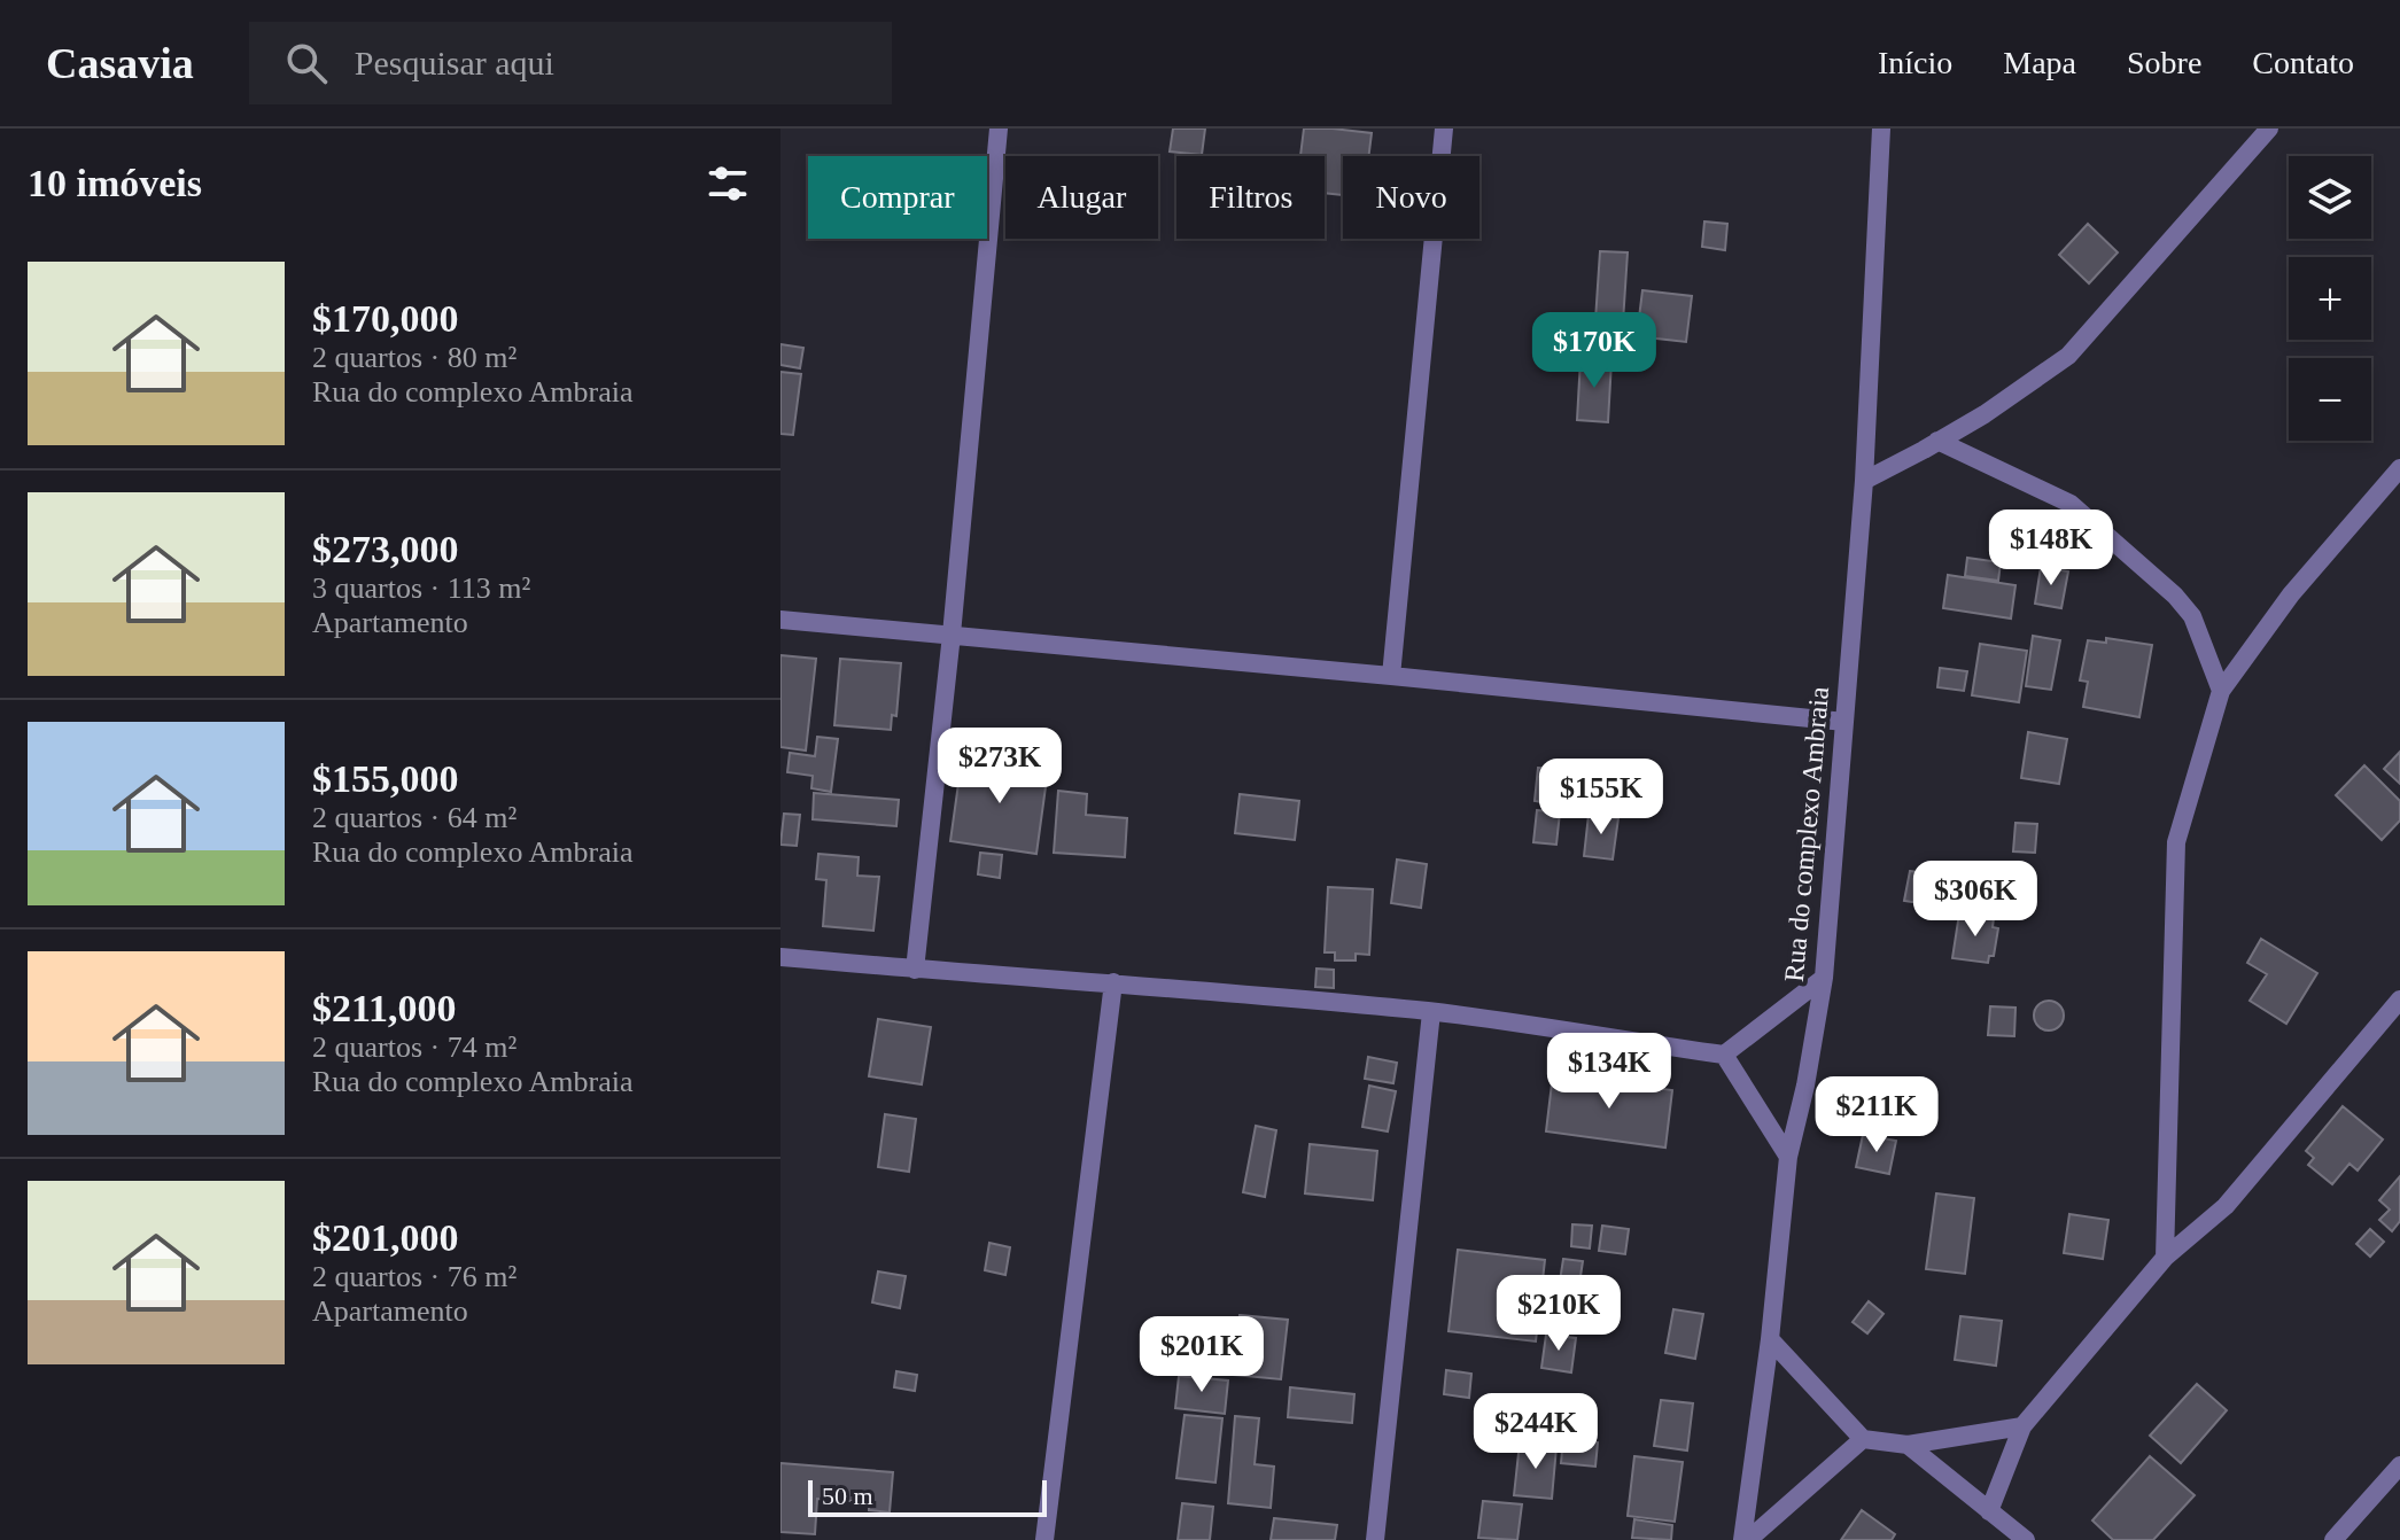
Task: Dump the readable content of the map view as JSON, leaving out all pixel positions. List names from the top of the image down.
{
  "streets": {
    "street": ["Rua do complexo Ambraia"]
  },
  "scale_bar": "50 m",
  "page": {
    "header": "Casavia",
    "search": "Pesquisar aqui",
    "nav": [
      "Início",
      "Mapa",
      "Sobre",
      "Contato"
    ],
    "heading": "10 imóveis",
    "map_buttons": ["+", "−"],
    "chip": [
      "Comprar",
      "Alugar",
      "Filtros",
      "Novo"
    ],
    "list": [
      {
        "name": "$170,000",
        "note": "2 quartos · 80 m² · Rua do complexo Ambraia"
      },
      {
        "name": "$273,000",
        "note": "3 quartos · 113 m² · Apartamento"
      },
      {
        "name": "$155,000",
        "note": "2 quartos · 64 m² · Rua do complexo Ambraia"
      },
      {
        "name": "$211,000",
        "note": "2 quartos · 74 m² · Rua do complexo Ambraia"
      },
      {
        "name": "$201,000",
        "note": "2 quartos · 76 m² · Apartamento"
      }
    ],
    "price": [
      "$170K",
      "$148K",
      "$273K",
      "$155K",
      "$306K",
      "$134K",
      "$211K",
      "$210K",
      "$201K",
      "$244K"
    ],
    "scale": "50 m"
  }
}
